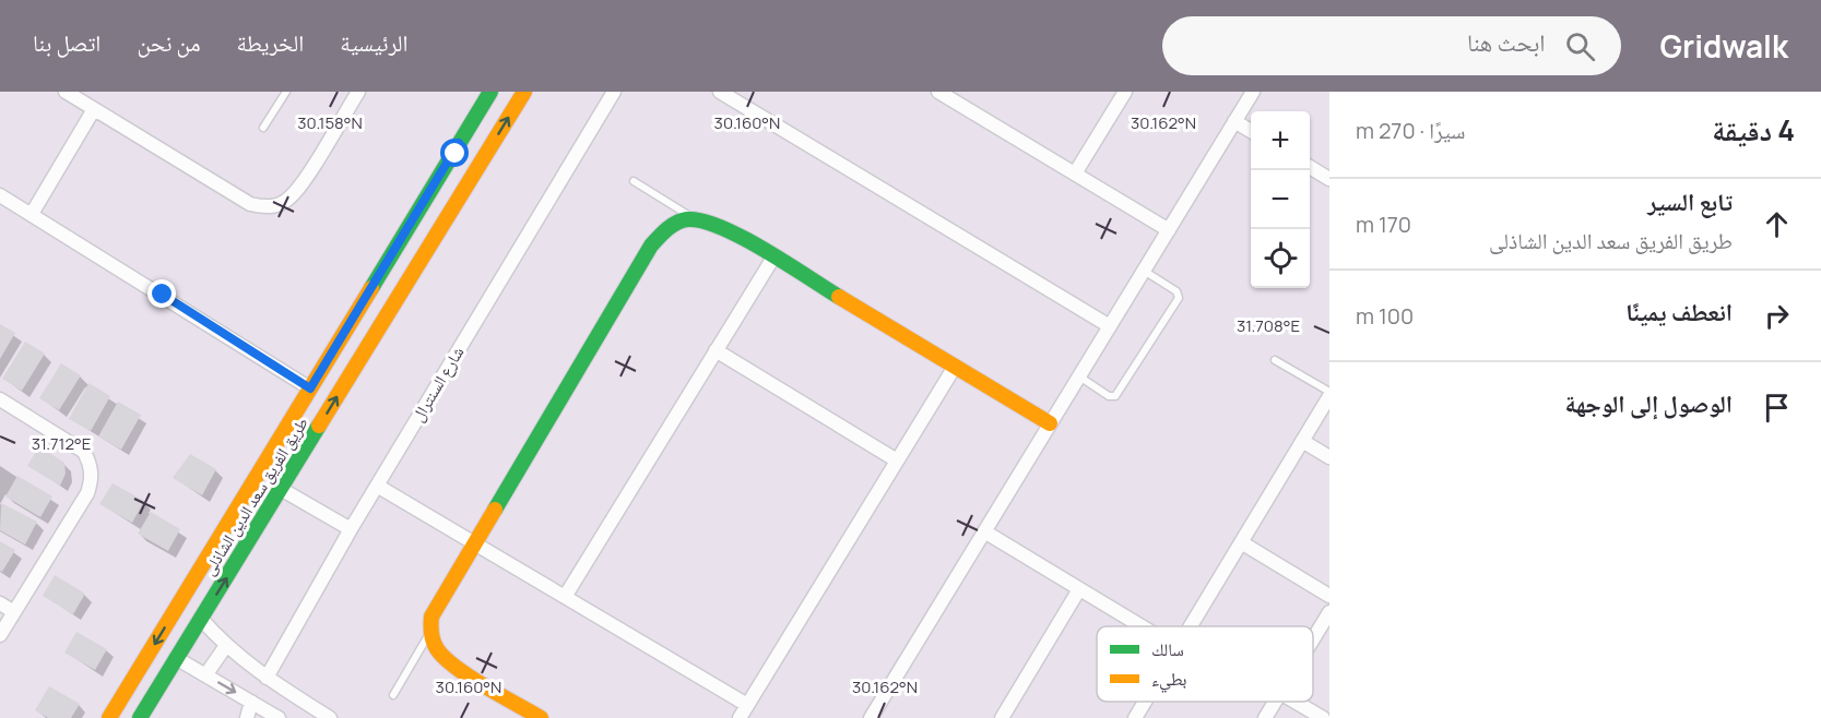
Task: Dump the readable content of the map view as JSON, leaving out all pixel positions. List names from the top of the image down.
{
  "streets": {
    "street": ["شارع السنترال", "طريق الفريق سعد الدين الشاذلى"]
  },
  "legend": ["سالك", "بطيء"],
  "page": {
    "header": "Gridwalk",
    "search": "ابحث هنا",
    "nav": [
      "الرئيسية",
      "الخريطة",
      "من نحن",
      "اتصل بنا"
    ],
    "heading": ["4 دقيقة", "سيرًا · 270 m"],
    "map_buttons": ["+", "−"],
    "list": [
      ["تابع السير", "طريق الفريق سعد الدين الشاذلى", "170 m"],
      ["انعطف يمينًا", "100 m"],
      "الوصول إلى الوجهة"
    ]
  },
  "coordinates": [
    "30.158°N",
    "30.160°N",
    "30.162°N",
    "31.708°E",
    "31.712°E"
  ]
}
